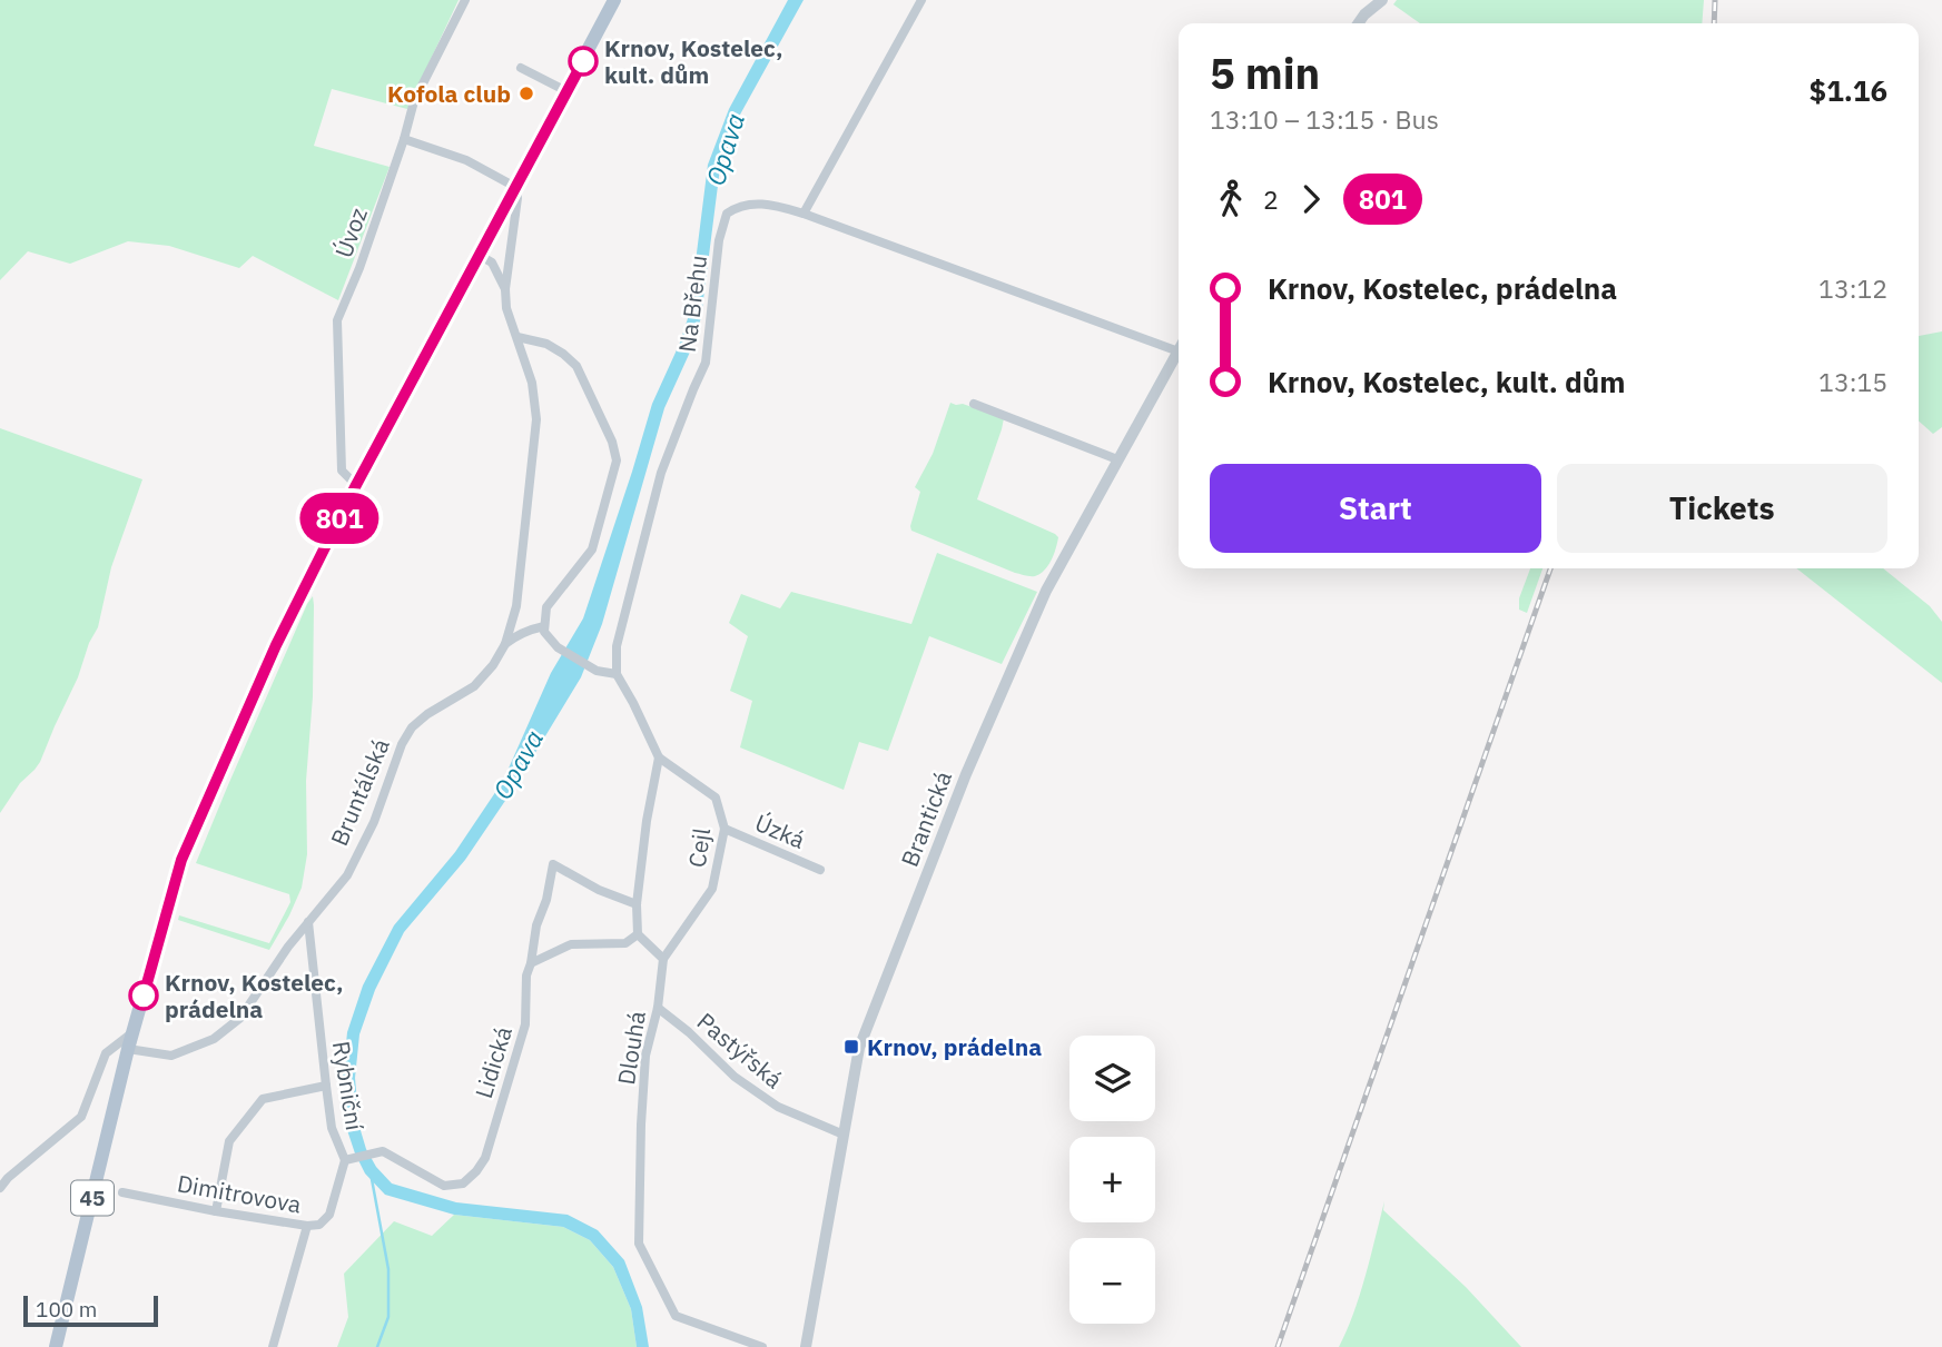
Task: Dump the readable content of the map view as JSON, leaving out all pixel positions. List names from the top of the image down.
{
  "streets": {
    "main road": ["Bruntálská", "45"],
    "street": [
      "Úvoz",
      "Na Břehu",
      "Brantická",
      "Úzká",
      "Cejl",
      "Dlouhá",
      "Pastýřská",
      "Lidická",
      "Rybniční",
      "Dimitrovova"
    ]
  },
  "crossings": [
    ["Úvoz", "Bruntálská"],
    ["Bruntálská", "Rybniční"],
    ["Brantická", "Pastýřská"],
    ["Úzká", "Cejl"],
    ["Cejl", "Dlouhá"],
    ["Dlouhá", "Pastýřská"],
    ["Lidická", "Rybniční"],
    ["Lidická", "Dimitrovova"],
    ["Rybniční", "Dimitrovova"]
  ],
  "water": ["Opava"],
  "places": {
    "other": ["Krnov, Kostelec, kult. dům", "Kofola club", "Krnov, Kostelec, prádelna"],
    "transit": ["Krnov, prádelna"]
  },
  "lines": ["bus line 801"],
  "scale_bar": "100 m",
  "page": {
    "on_map": "801",
    "heading": ["5 min", "13:10 – 13:15 · Bus", "$1.16"],
    "legs": ["2", "801"],
    "list": [
      {
        "name": "Krnov, Kostelec, prádelna",
        "value": "13:12"
      },
      {
        "name": "Krnov, Kostelec, kult. dům",
        "value": "13:15"
      }
    ],
    "buttons": ["Start", "Tickets"],
    "map_buttons": ["+", "−"],
    "scale": "100 m"
  }
}
